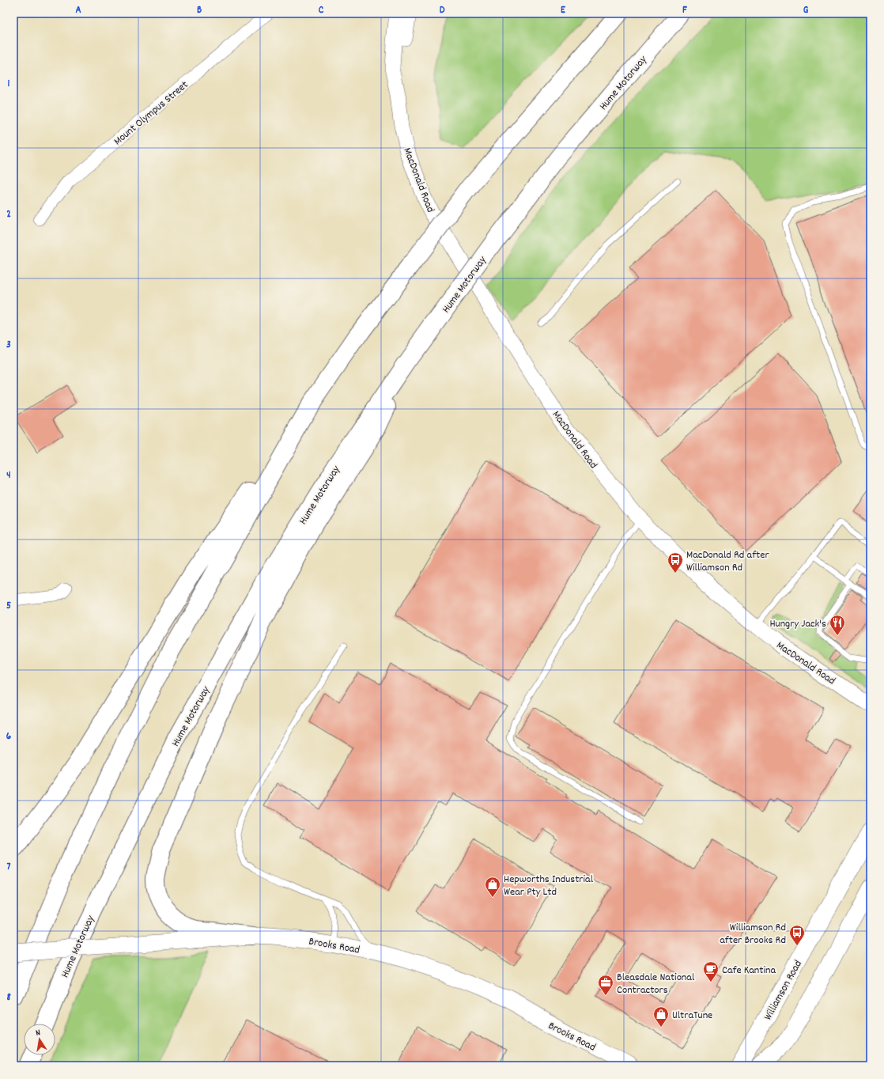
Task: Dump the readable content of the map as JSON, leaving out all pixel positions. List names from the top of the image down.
{
  "streets": {
    "highway": ["Hume Motorway"],
    "main road": ["Brooks Road", "Williamson Road"],
    "street": ["Mount Olympus Street", "MacDonald Road"]
  },
  "places": {
    "bus stop": ["MacDonald Rd after Williamson Rd", "Williamson Rd after Brooks Rd"],
    "restaurant": ["Hungry Jack's"],
    "shop": ["Hepworths Industrial Wear Pty Ltd", "UltraTune"],
    "cafe": ["Cafe Kantina"],
    "office": ["Bleasdale National Contractors"]
  },
  "north": "top",
  "grid": {
    "columns": [
      "A",
      "B",
      "C",
      "D",
      "E",
      "F",
      "G"
    ],
    "rows": [
      "1",
      "2",
      "3",
      "4",
      "5",
      "6",
      "7",
      "8"
    ]
  }
}
